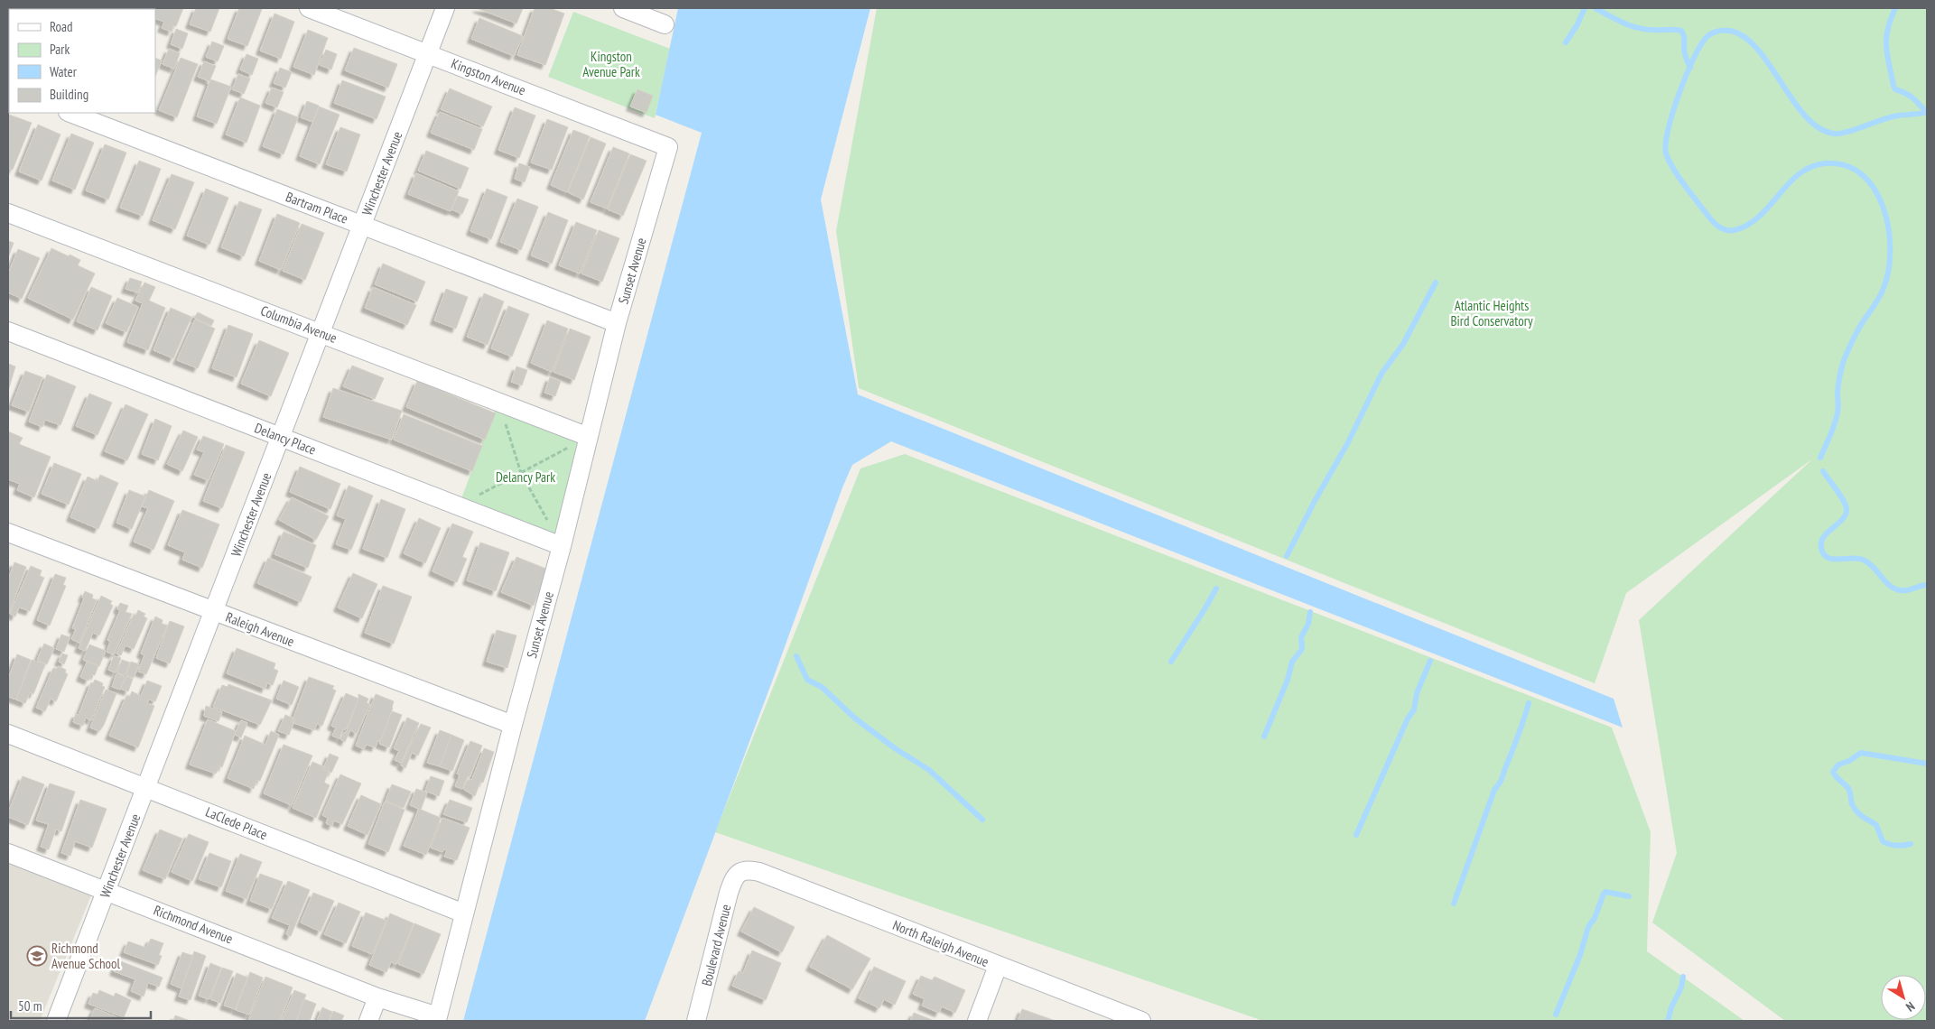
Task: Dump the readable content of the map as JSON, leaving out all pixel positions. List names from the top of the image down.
{
  "streets": {
    "street": [
      "Kingston Avenue",
      "Winchester Avenue",
      "Bartram Place",
      "Sunset Avenue",
      "Columbia Avenue",
      "Delancy Place",
      "Raleigh Avenue",
      "LaClede Place",
      "Richmond Avenue",
      "North Raleigh Avenue",
      "Boulevard Avenue"
    ]
  },
  "crossings": [
    ["Kingston Avenue", "Winchester Avenue"],
    ["Kingston Avenue", "Sunset Avenue"],
    ["Winchester Avenue", "Bartram Place"],
    ["Winchester Avenue", "Columbia Avenue"],
    ["Winchester Avenue", "Delancy Place"],
    ["Winchester Avenue", "Raleigh Avenue"],
    ["Winchester Avenue", "LaClede Place"],
    ["Winchester Avenue", "Richmond Avenue"],
    ["Bartram Place", "Sunset Avenue"],
    ["Sunset Avenue", "Columbia Avenue"],
    ["Sunset Avenue", "Delancy Place"],
    ["Sunset Avenue", "Raleigh Avenue"],
    ["Sunset Avenue", "LaClede Place"],
    ["Sunset Avenue", "Richmond Avenue"],
    ["North Raleigh Avenue", "Boulevard Avenue"]
  ],
  "parks": ["Kingston Avenue Park", "Atlantic Heights Bird Conservatory", "Delancy Park"],
  "places": {
    "school or university": ["Richmond Avenue School"]
  },
  "legend": [
    "Road",
    "Park",
    "Water",
    "Building"
  ],
  "scale_bar": "50 m",
  "north": "bottom right"
}
